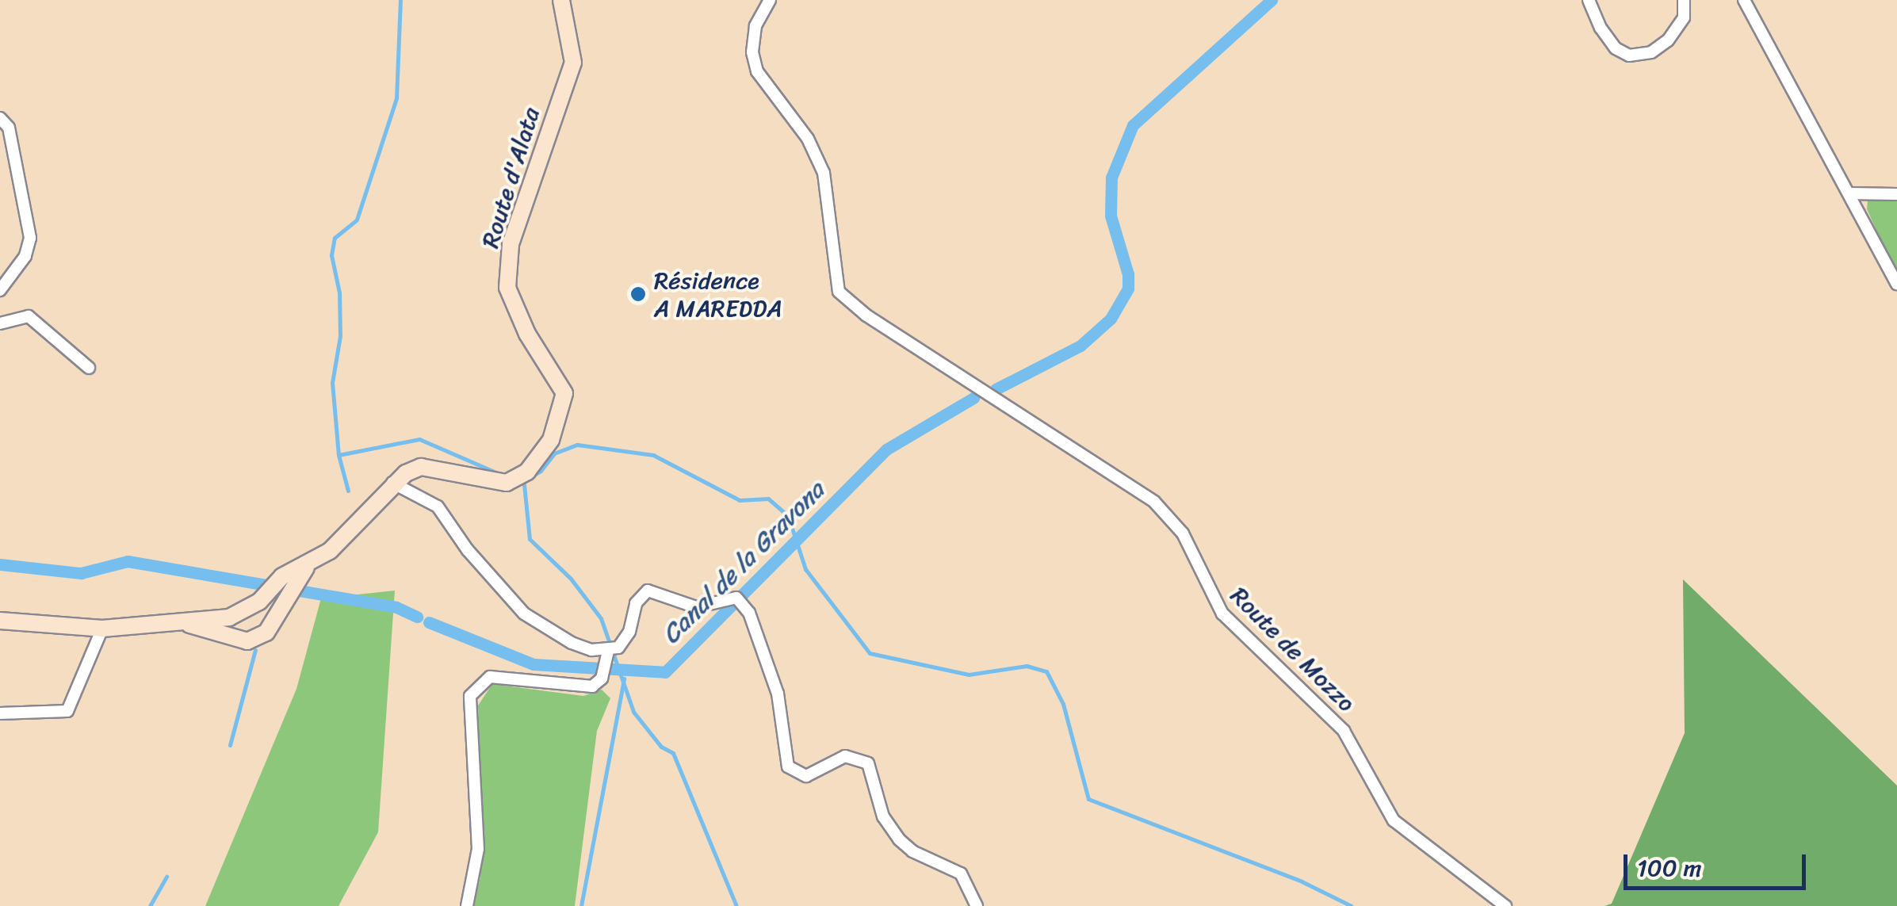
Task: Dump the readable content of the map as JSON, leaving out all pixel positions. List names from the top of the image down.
{
  "streets": {
    "street": ["Route d'Alata", "Route de Mozzo"]
  },
  "water": ["Canal de la Gravona"],
  "places": ["Résidence A MAREDDA"],
  "scale_bar": "100 m"
}
